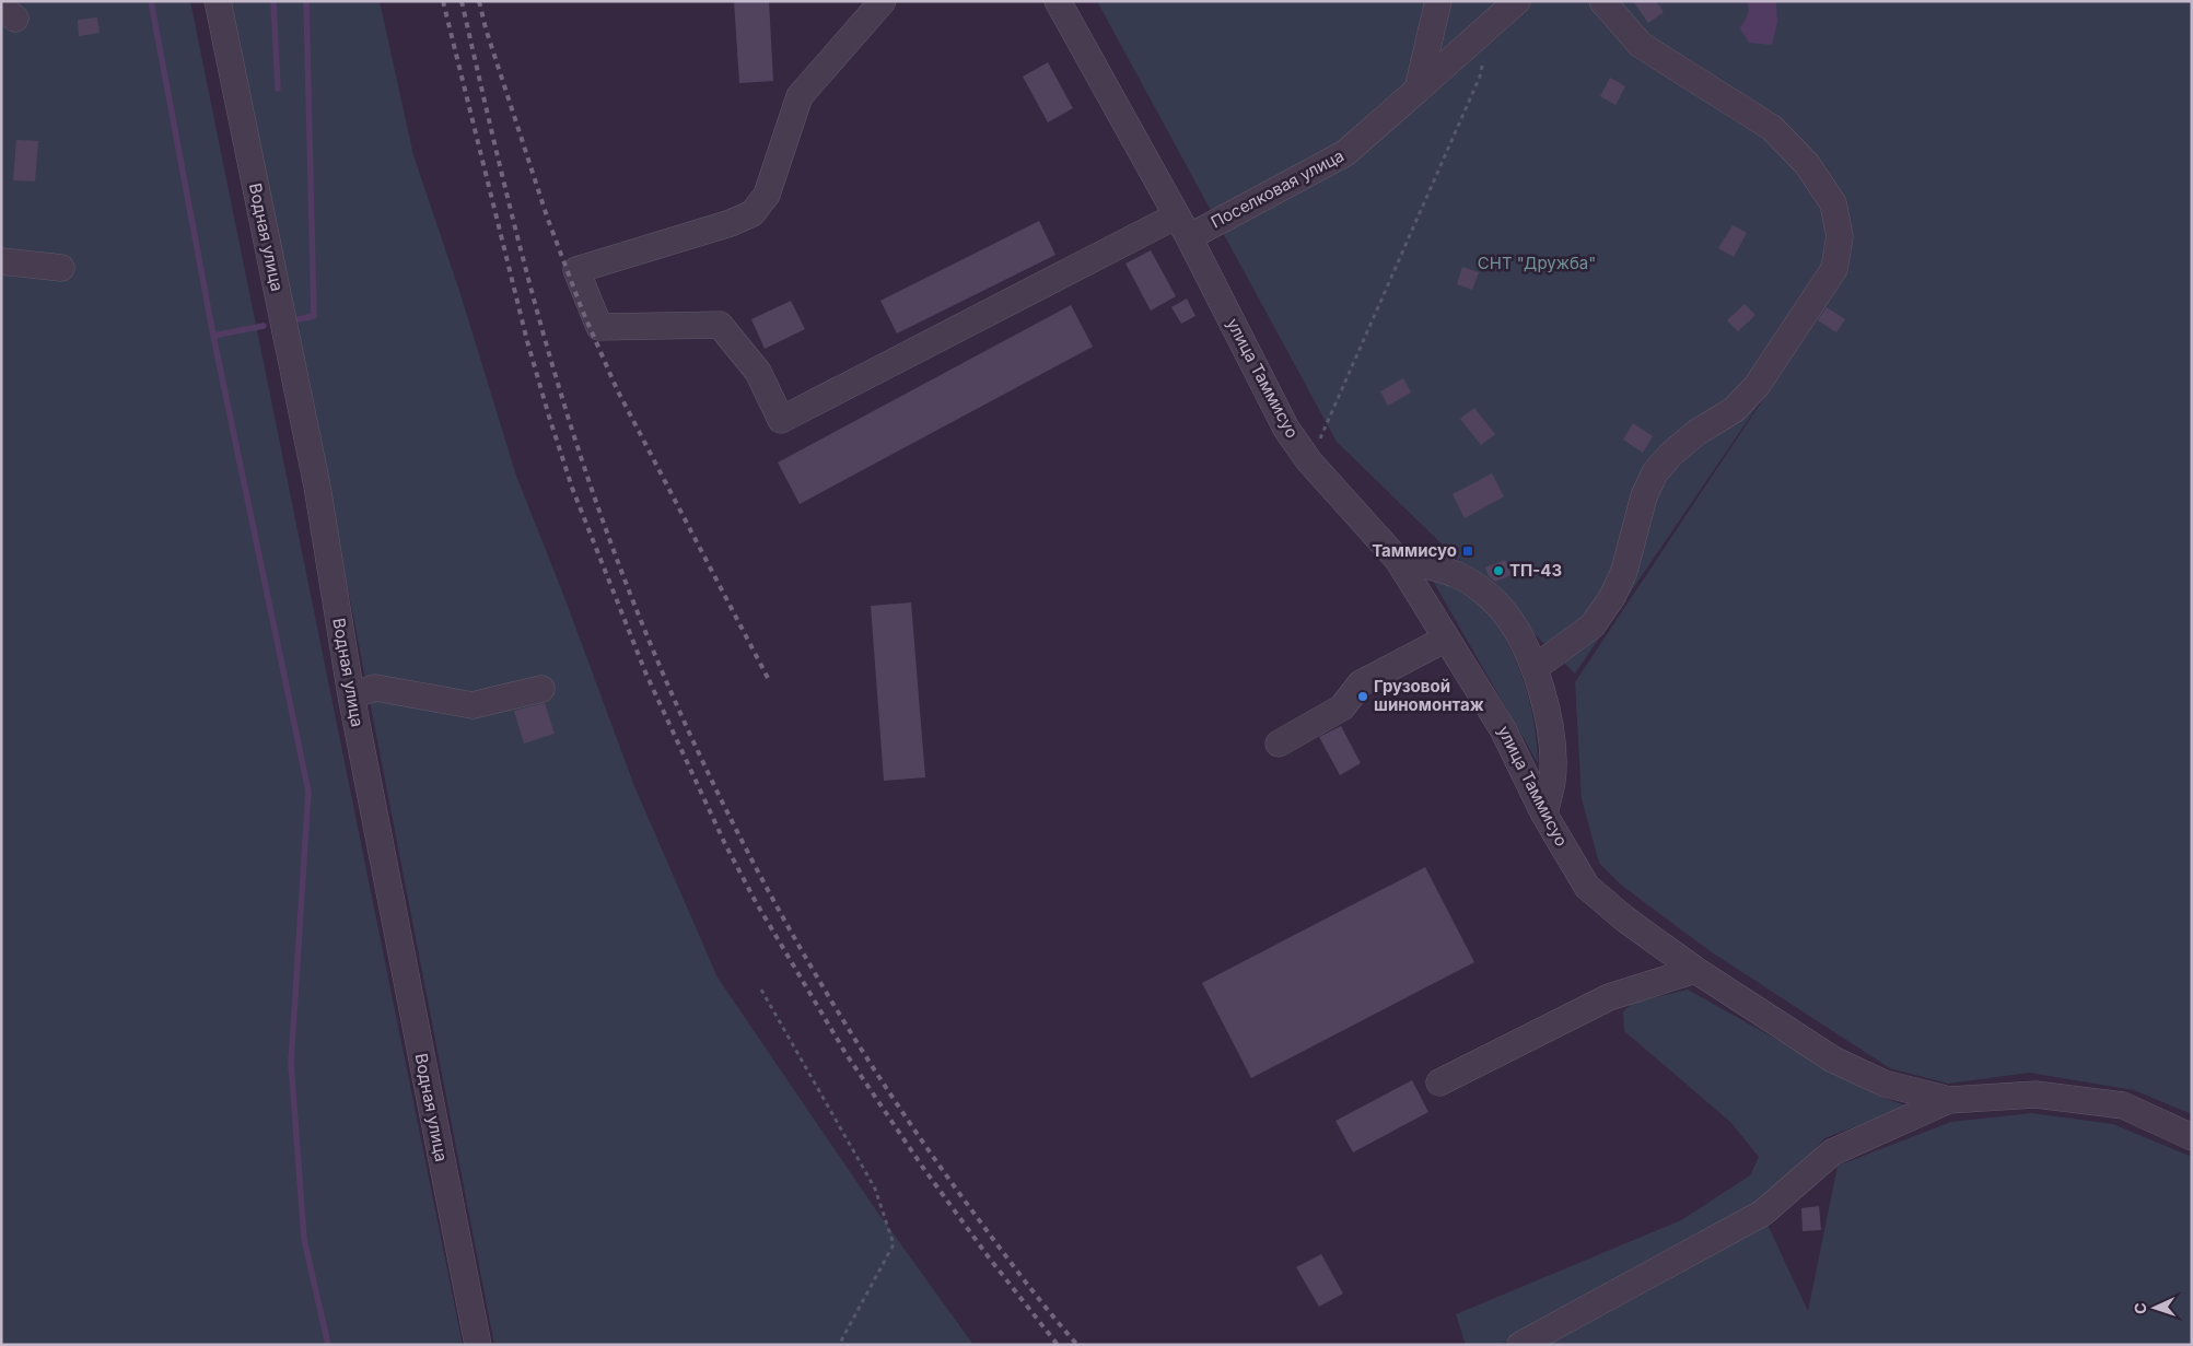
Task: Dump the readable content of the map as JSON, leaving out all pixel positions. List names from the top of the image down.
{
  "streets": {
    "street": ["Поселковая улица", "Водная улица", "улица Таммисуо"]
  },
  "crossings": [
    ["Поселковая улица", "улица Таммисуо"]
  ],
  "parks": ["СНТ \"Дружба\""],
  "places": {
    "transit": ["Таммисуо"],
    "other": ["ТП-43", "Грузовой шиномонтаж"]
  },
  "north": "left"
}
